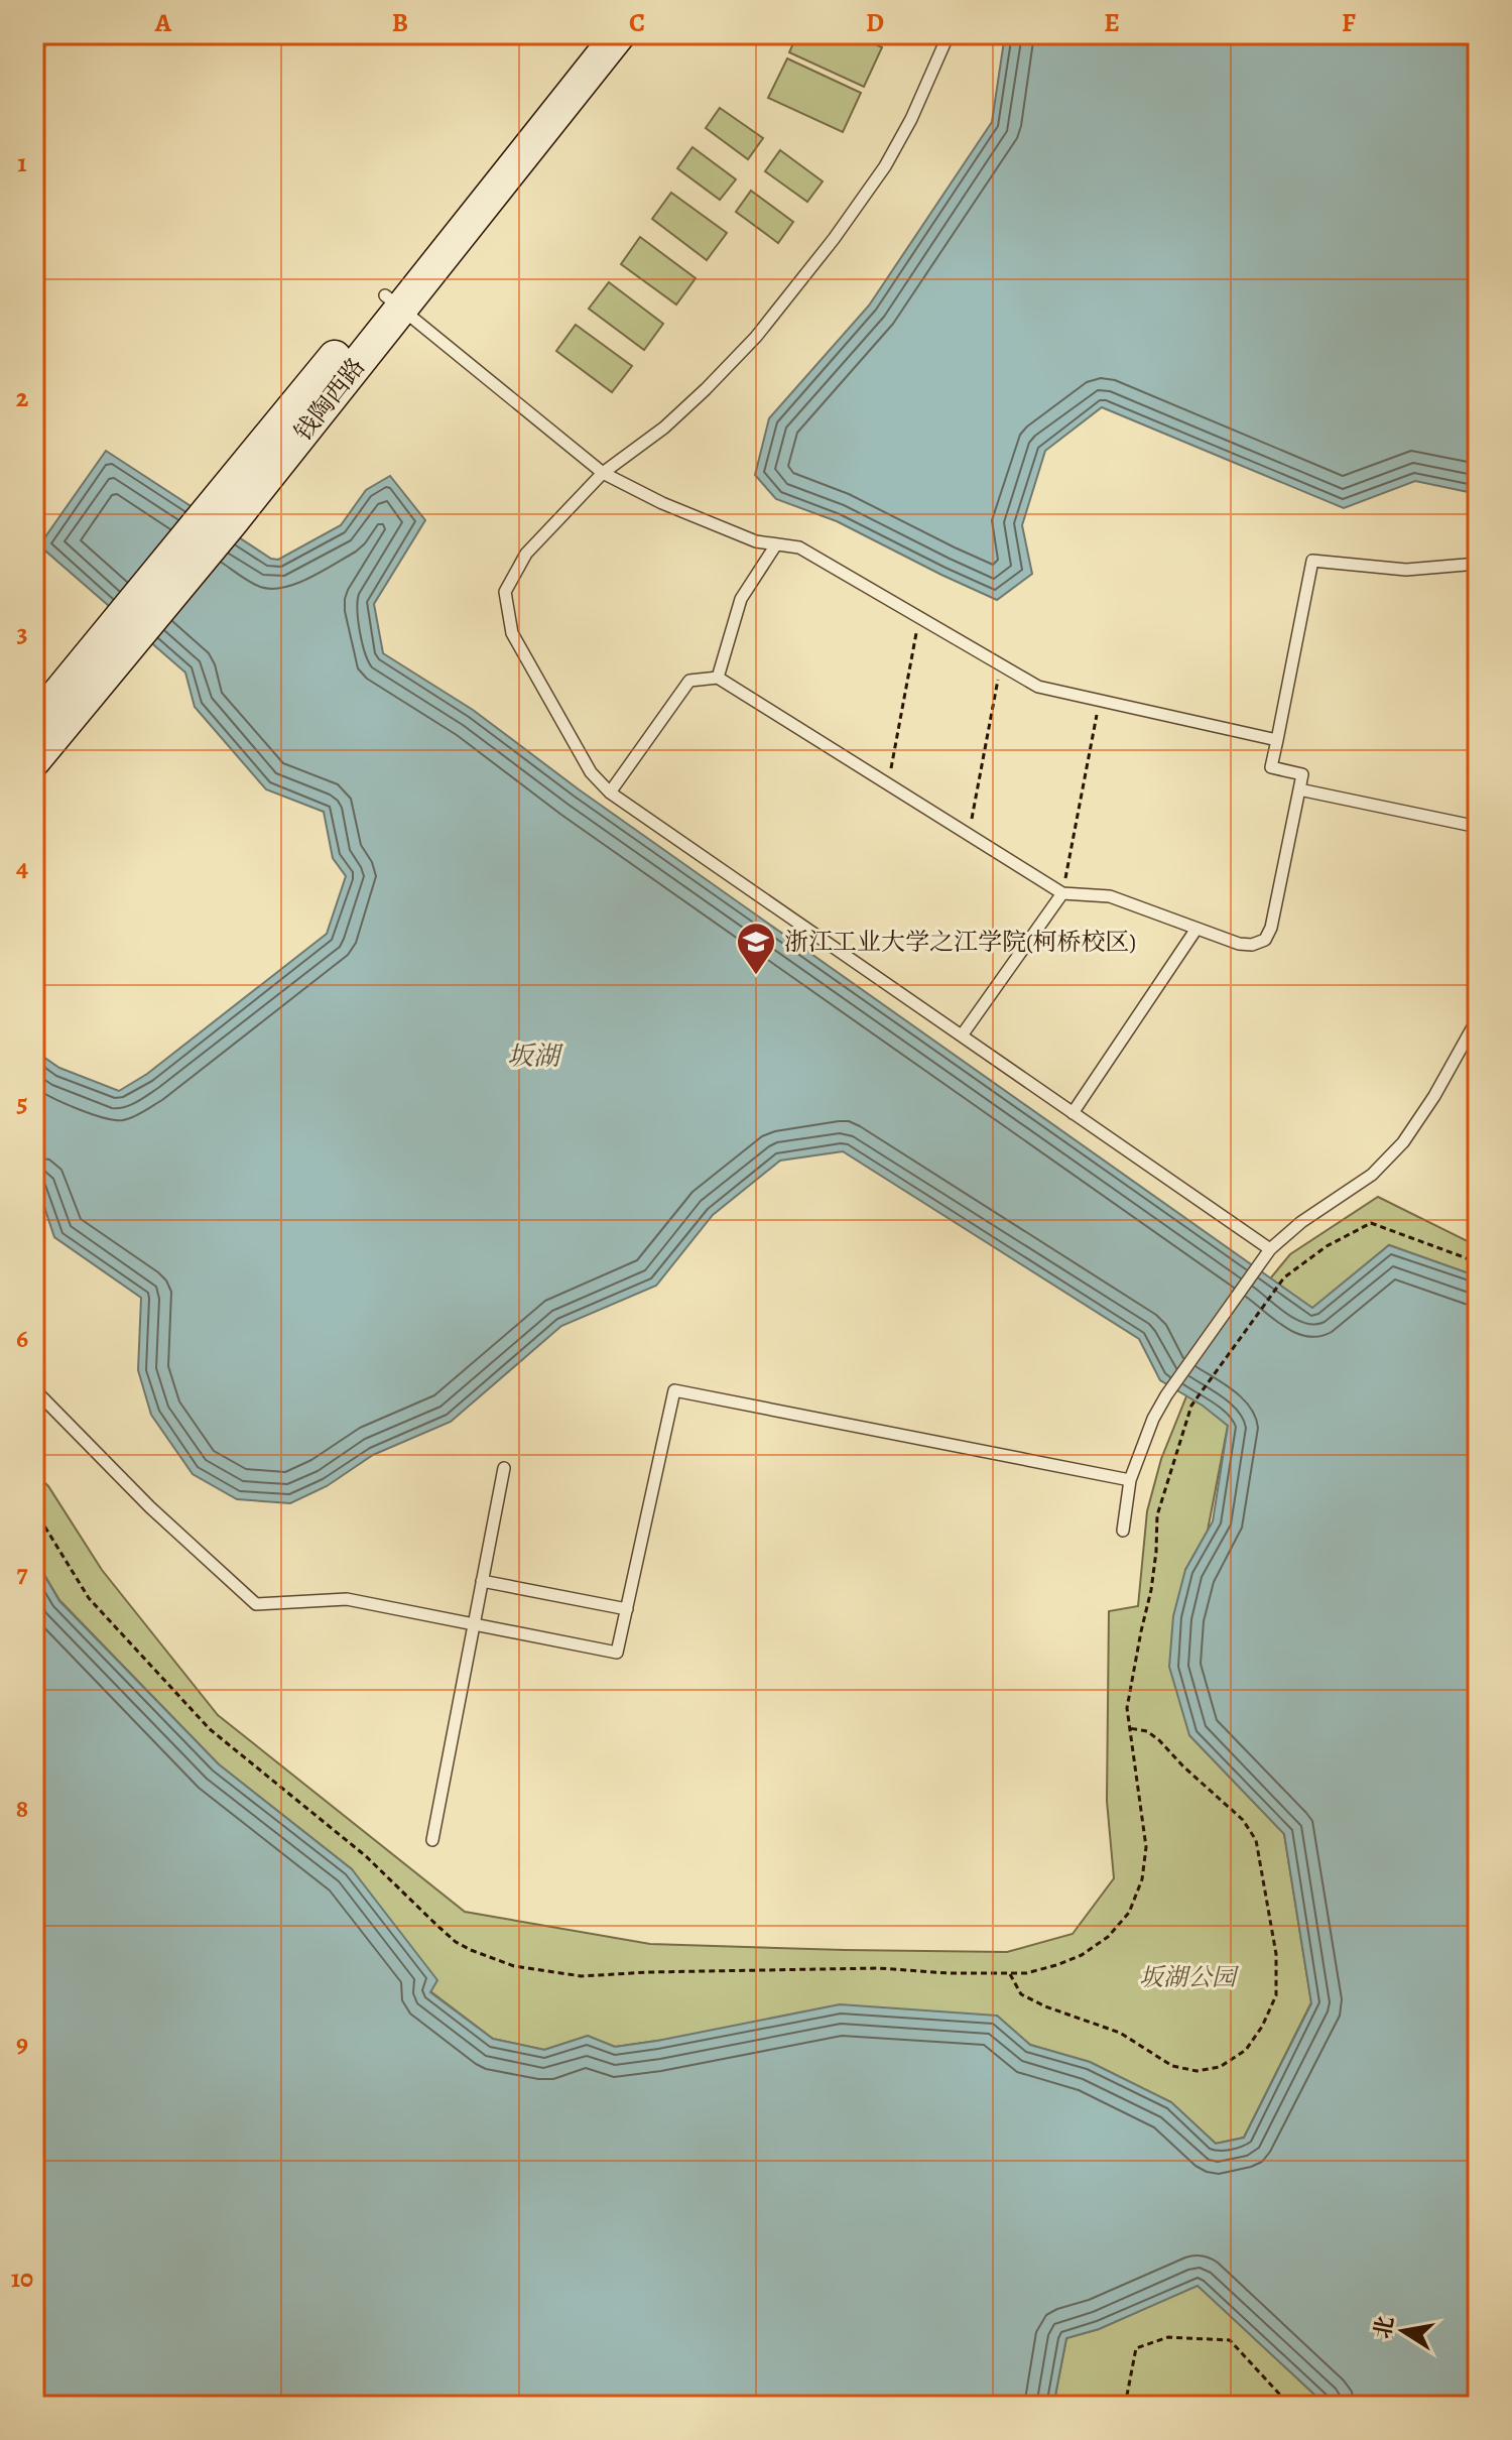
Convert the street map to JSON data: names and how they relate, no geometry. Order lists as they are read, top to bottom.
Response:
{
  "streets": {
    "street": ["钱陶西路"]
  },
  "water": ["坂湖"],
  "parks": ["坂湖公园"],
  "places": {
    "school or university": ["浙江工业大学之江学院(柯桥校区)"]
  },
  "north": "left",
  "grid": {
    "columns": [
      "A",
      "B",
      "C",
      "D",
      "E",
      "F"
    ],
    "rows": [
      "1",
      "2",
      "3",
      "4",
      "5",
      "6",
      "7",
      "8",
      "9",
      "10"
    ]
  }
}
